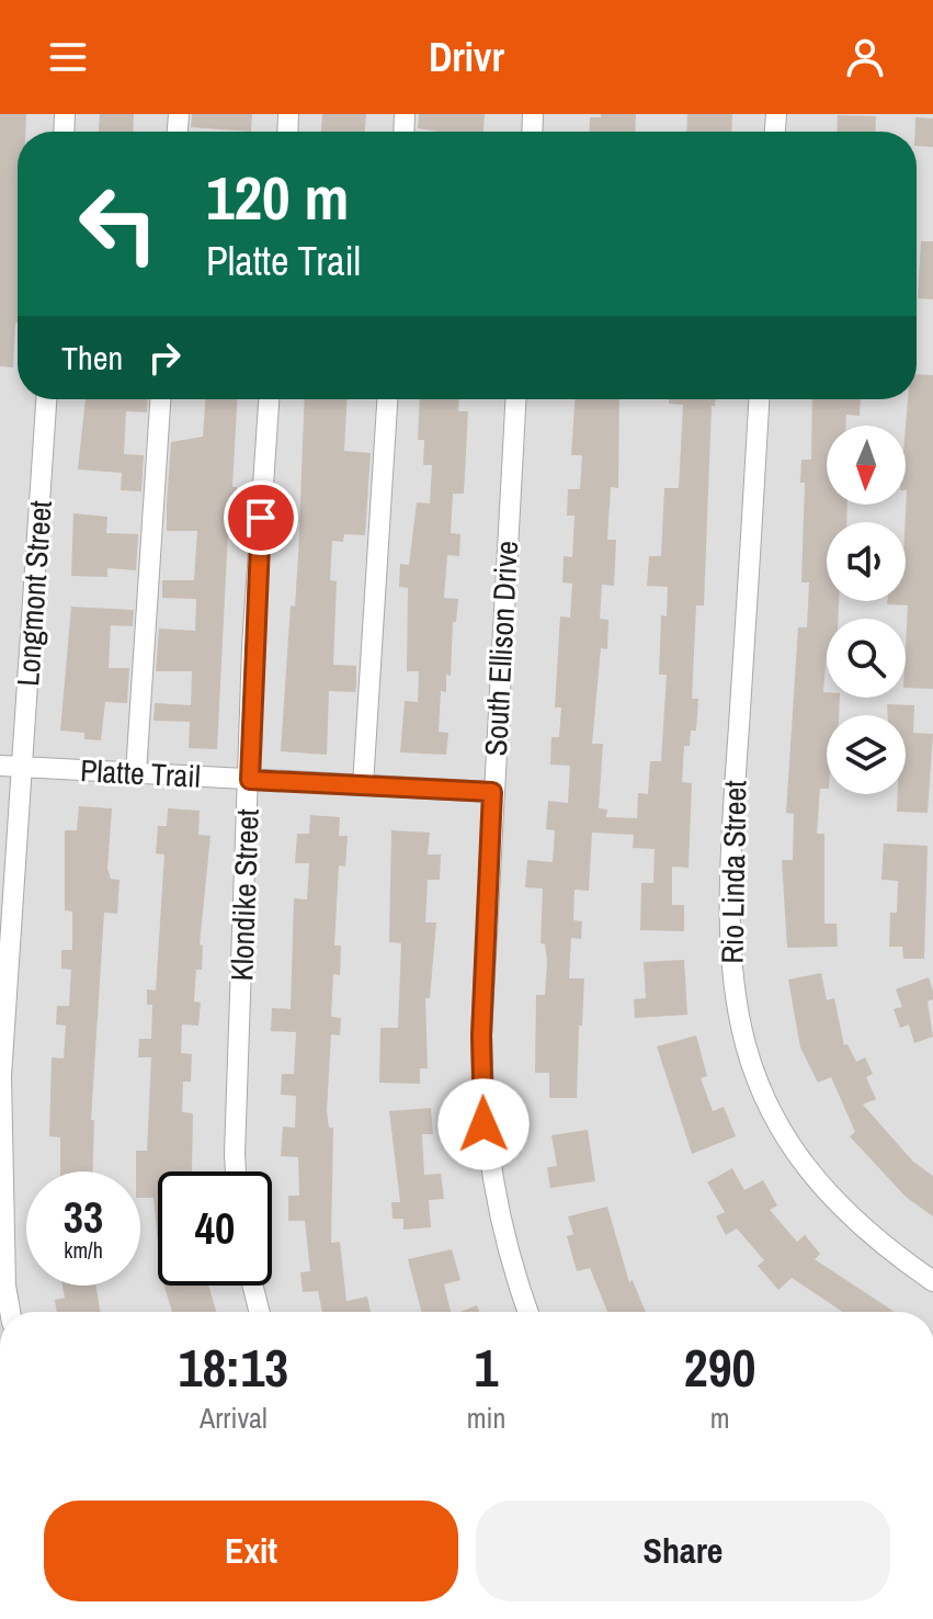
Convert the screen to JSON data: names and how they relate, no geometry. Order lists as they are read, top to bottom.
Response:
{
  "streets": {
    "street": [
      "Longmont Street",
      "South Ellison Drive",
      "Platte Trail",
      "Rio Linda Street",
      "Klondike Street"
    ]
  },
  "crossings": [
    ["Longmont Street", "Platte Trail"],
    ["South Ellison Drive", "Platte Trail"],
    ["Platte Trail", "Klondike Street"]
  ],
  "north": "bottom",
  "page": {
    "header": "Drivr",
    "turn": ["120 m", "Platte Trail"],
    "then": "Then",
    "speed": "33 km/h",
    "limit": "40",
    "eta": [
      "18:13",
      "Arrival",
      "1",
      "min",
      "290",
      "m"
    ],
    "buttons": ["Exit", "Share"]
  }
}
